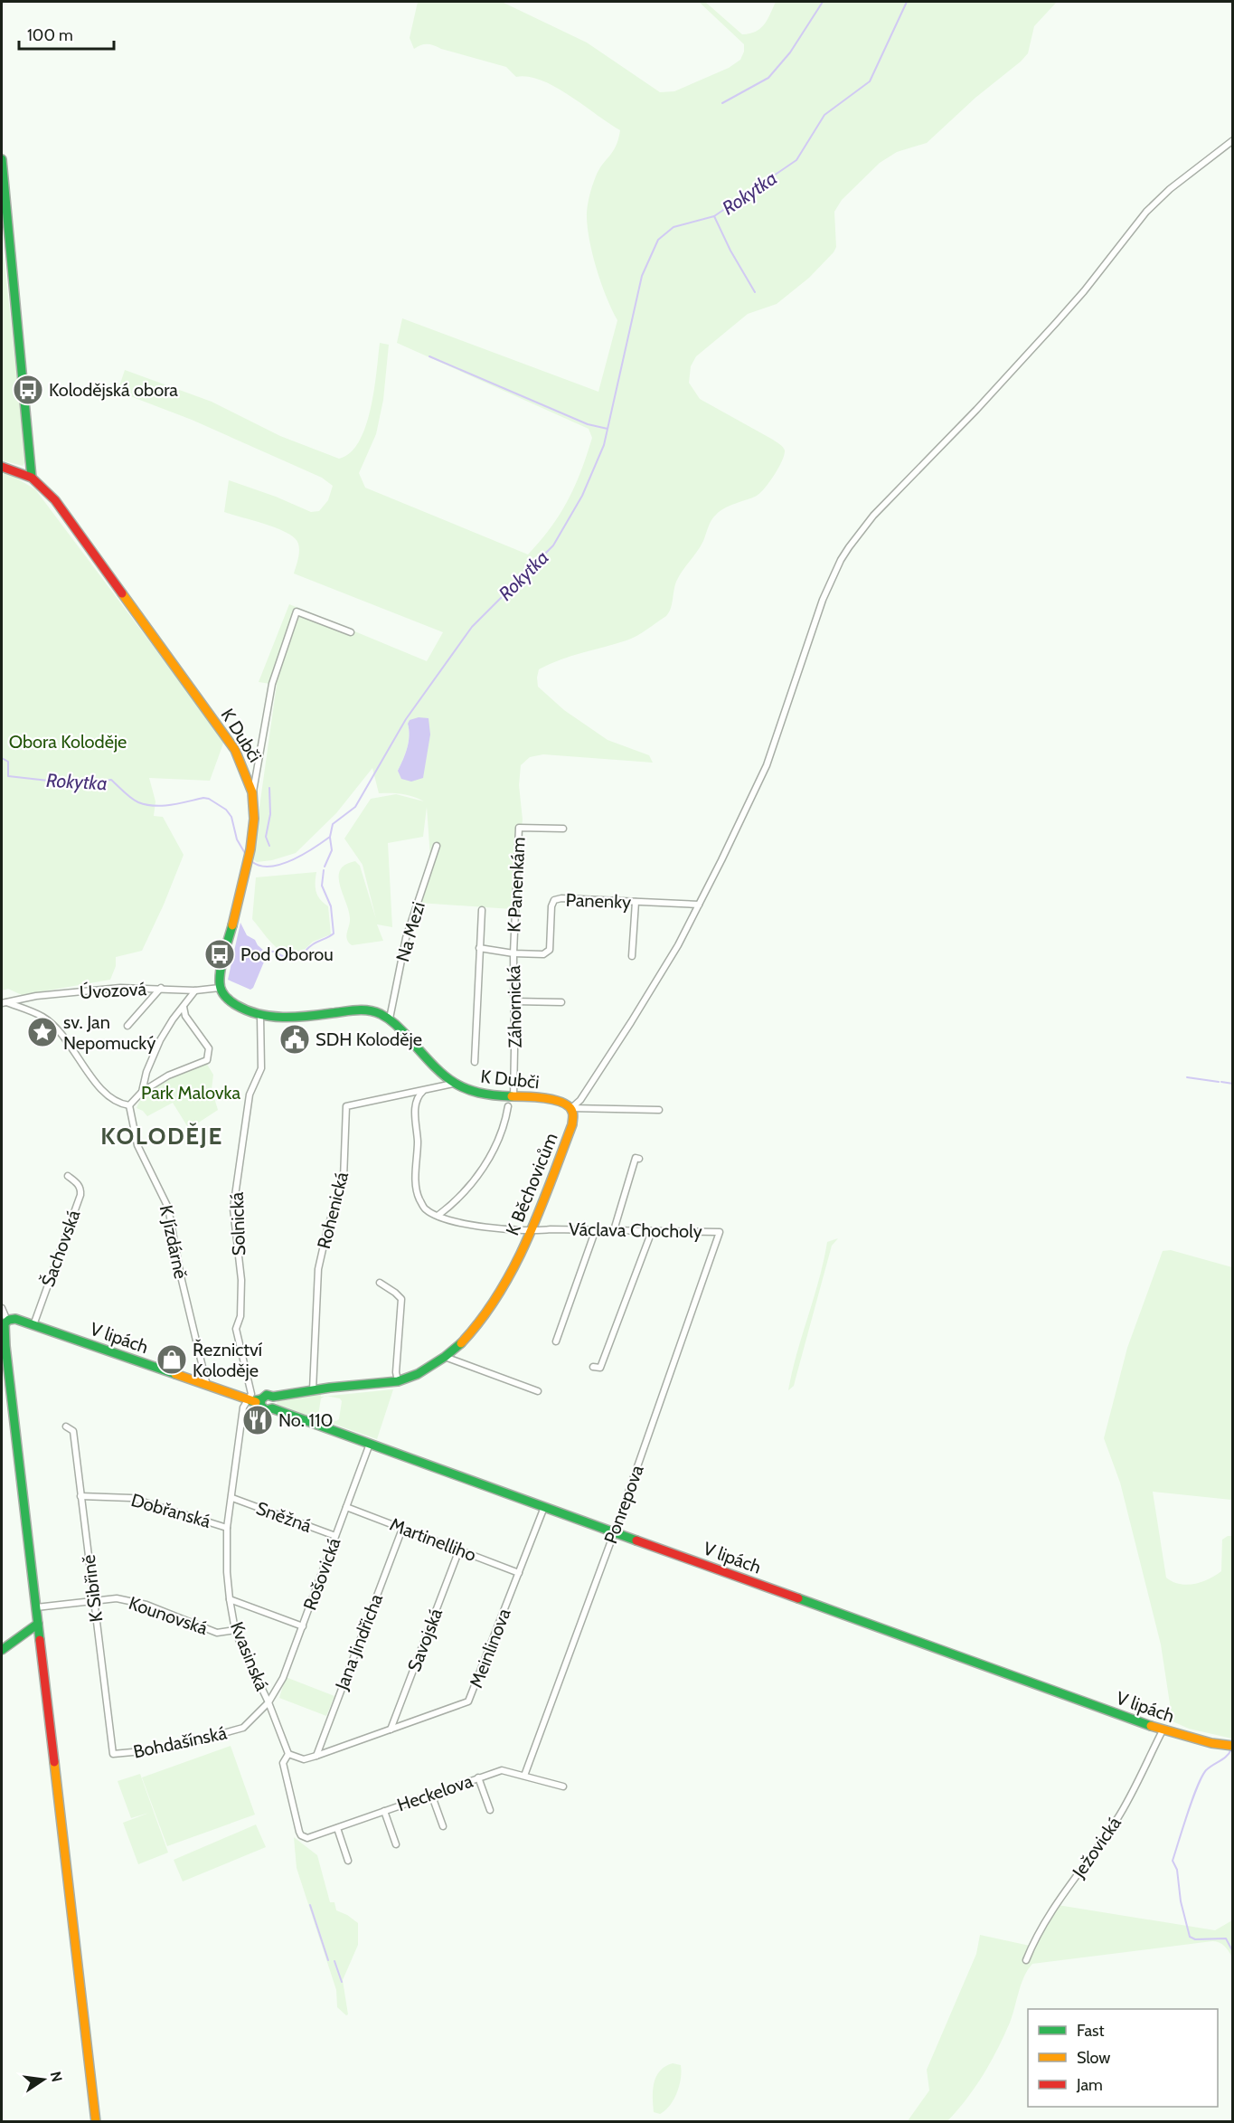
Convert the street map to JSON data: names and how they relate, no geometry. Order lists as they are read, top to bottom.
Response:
{
  "streets": {
    "street": [
      "K Dubči",
      "K Panenkám",
      "Panenky",
      "Na Mezi",
      "Úvozová",
      "Záhornická",
      "K Běchovicům",
      "Rohenická",
      "Solnická",
      "Václava Chocholy",
      "K Jízdárně",
      "Šachovská",
      "V lipách",
      "Ponrepova",
      "Dobřanská",
      "Sněžná",
      "Martinelliho",
      "Rošovická",
      "K Sibřině",
      "Kounovská",
      "Savojská",
      "Jana Jindřicha",
      "Meinlinova",
      "Kvasinská",
      "Bohdašínská",
      "Heckelova",
      "Ježovická"
    ]
  },
  "crossings": [
    ["K Dubči", "Na Mezi"],
    ["K Dubči", "Úvozová"],
    ["K Dubči", "Záhornická"],
    ["K Dubči", "K Běchovicům"],
    ["K Dubči", "Rohenická"],
    ["K Panenkám", "Panenky"],
    ["K Panenkám", "Záhornická"],
    ["Panenky", "Záhornická"],
    ["K Běchovicům", "Rohenická"],
    ["K Běchovicům", "Václava Chocholy"],
    ["K Běchovicům", "V lipách"],
    ["Solnická", "V lipách"],
    ["Solnická", "Kvasinská"],
    ["Václava Chocholy", "Ponrepova"],
    ["K Jízdárně", "V lipách"],
    ["Šachovská", "V lipách"],
    ["V lipách", "Ponrepova"],
    ["V lipách", "Rošovická"],
    ["V lipách", "Meinlinova"],
    ["V lipách", "Kvasinská"],
    ["V lipách", "Ježovická"],
    ["Ponrepova", "Heckelova"],
    ["Dobřanská", "K Sibřině"],
    ["Dobřanská", "Kvasinská"],
    ["Sněžná", "Rošovická"],
    ["Sněžná", "Kvasinská"],
    ["Martinelliho", "Rošovická"],
    ["Martinelliho", "Savojská"],
    ["Martinelliho", "Jana Jindřicha"],
    ["Martinelliho", "Meinlinova"],
    ["Rošovická", "Kvasinská"],
    ["Rošovická", "Bohdašínská"],
    ["K Sibřině", "Kounovská"],
    ["K Sibřině", "Bohdašínská"],
    ["Kounovská", "Kvasinská"],
    ["Savojská", "Meinlinova"],
    ["Jana Jindřicha", "Meinlinova"],
    ["Meinlinova", "Kvasinská"],
    ["Kvasinská", "Bohdašínská"],
    ["Kvasinská", "Heckelova"]
  ],
  "districts": ["KOLODĚJE"],
  "water": ["Rokytka"],
  "parks": ["Obora Koloděje", "Park Malovka"],
  "places": {
    "bus stop": ["Kolodějská obora", "Pod Oborou"],
    "place": ["sv. Jan Nepomucký"],
    "public building": ["SDH Koloděje"],
    "shop": ["Řeznictví Koloděje"],
    "restaurant": ["No. 110"]
  },
  "legend": ["Fast", "Slow", "Jam"],
  "scale_bar": "100 m",
  "north": "right"
}
